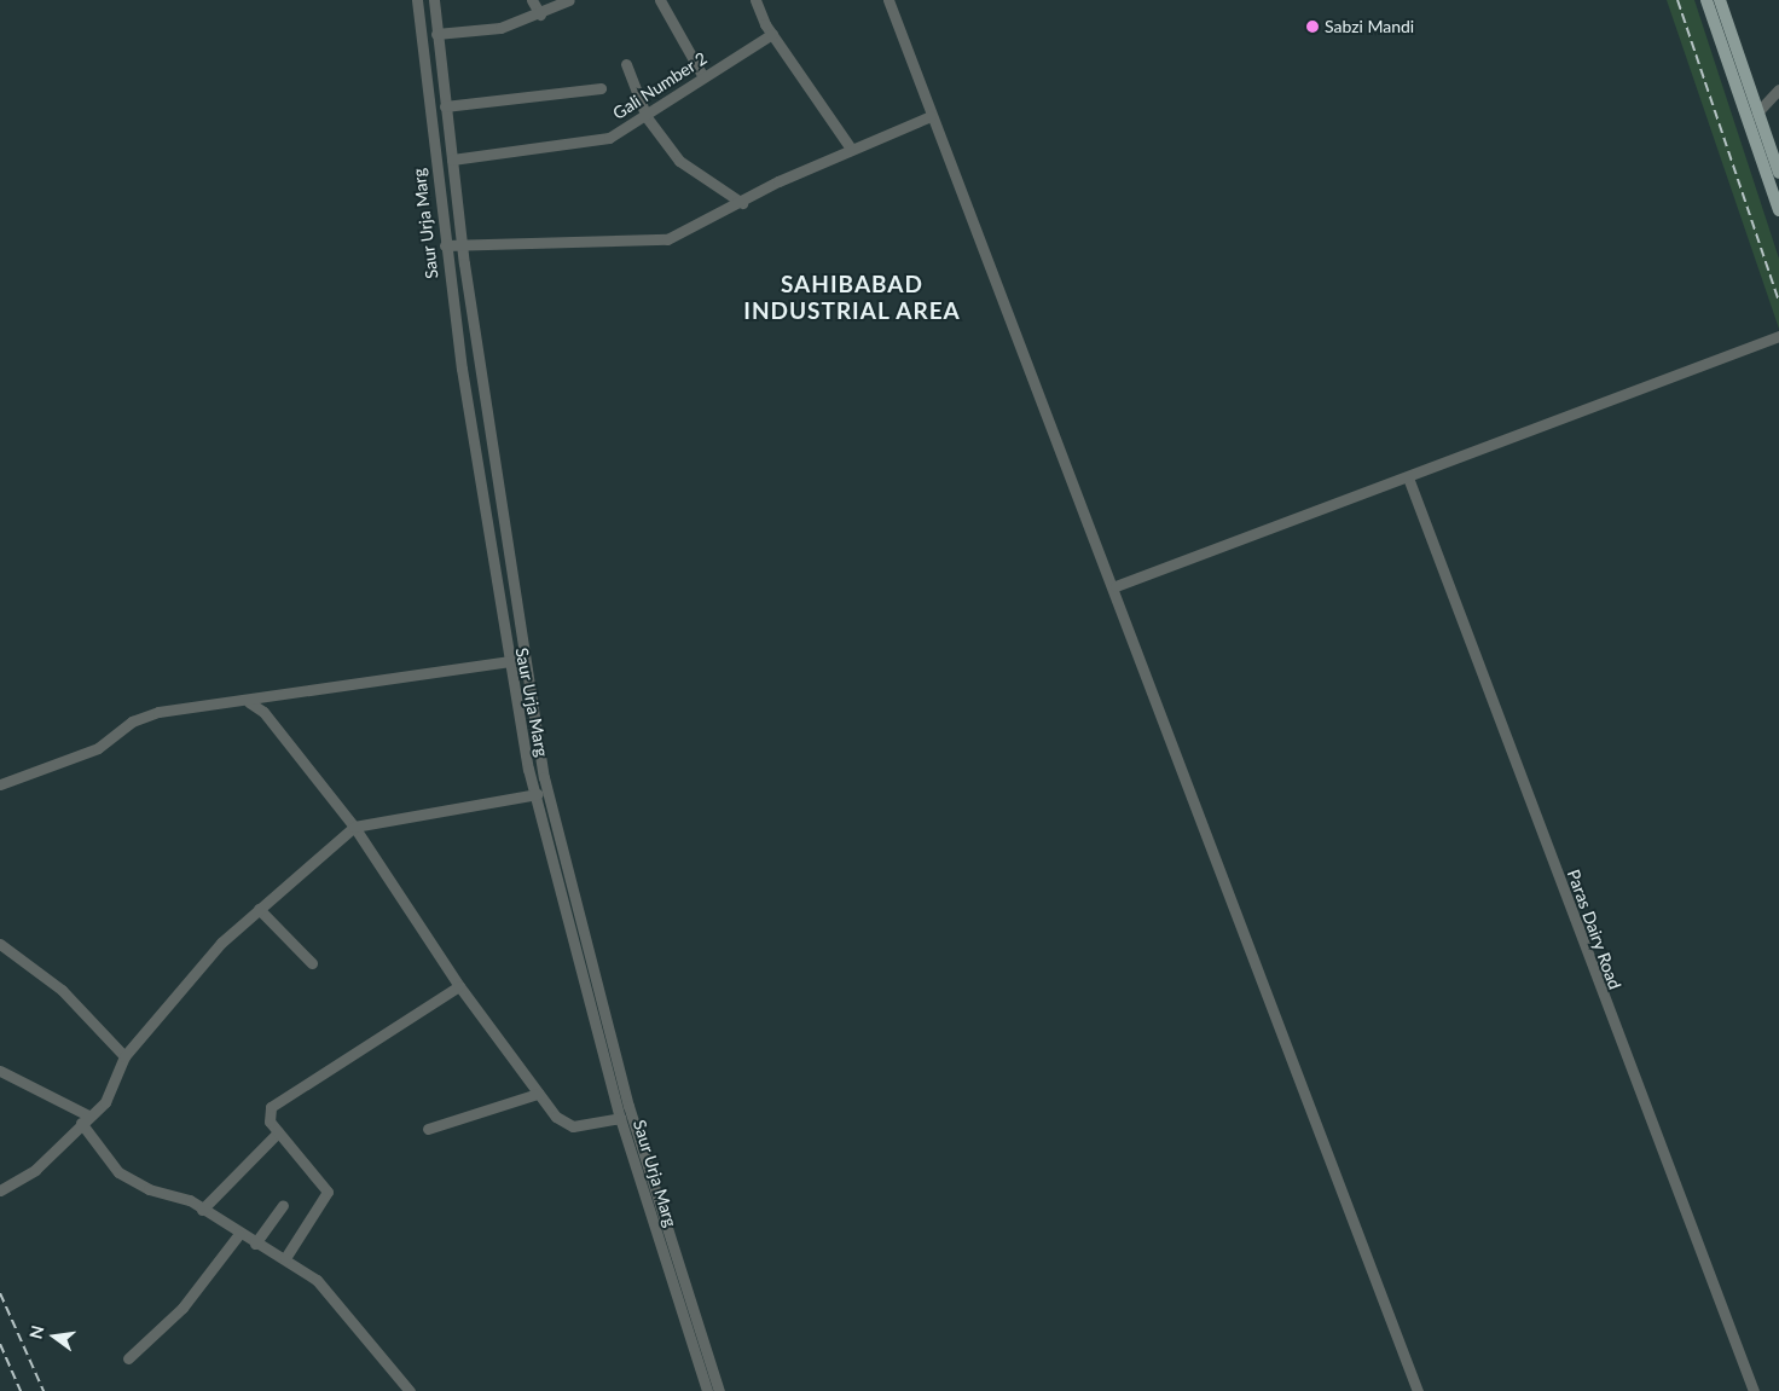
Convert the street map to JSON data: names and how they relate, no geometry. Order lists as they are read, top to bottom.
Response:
{
  "streets": {
    "street": ["Gali Number 2", "Saur Urja Marg", "Paras Dairy Road"]
  },
  "crossings": [
    ["Gali Number 2", "Saur Urja Marg"]
  ],
  "districts": ["SAHIBABAD INDUSTRIAL AREA"],
  "places": ["Sabzi Mandi"],
  "north": "left"
}
